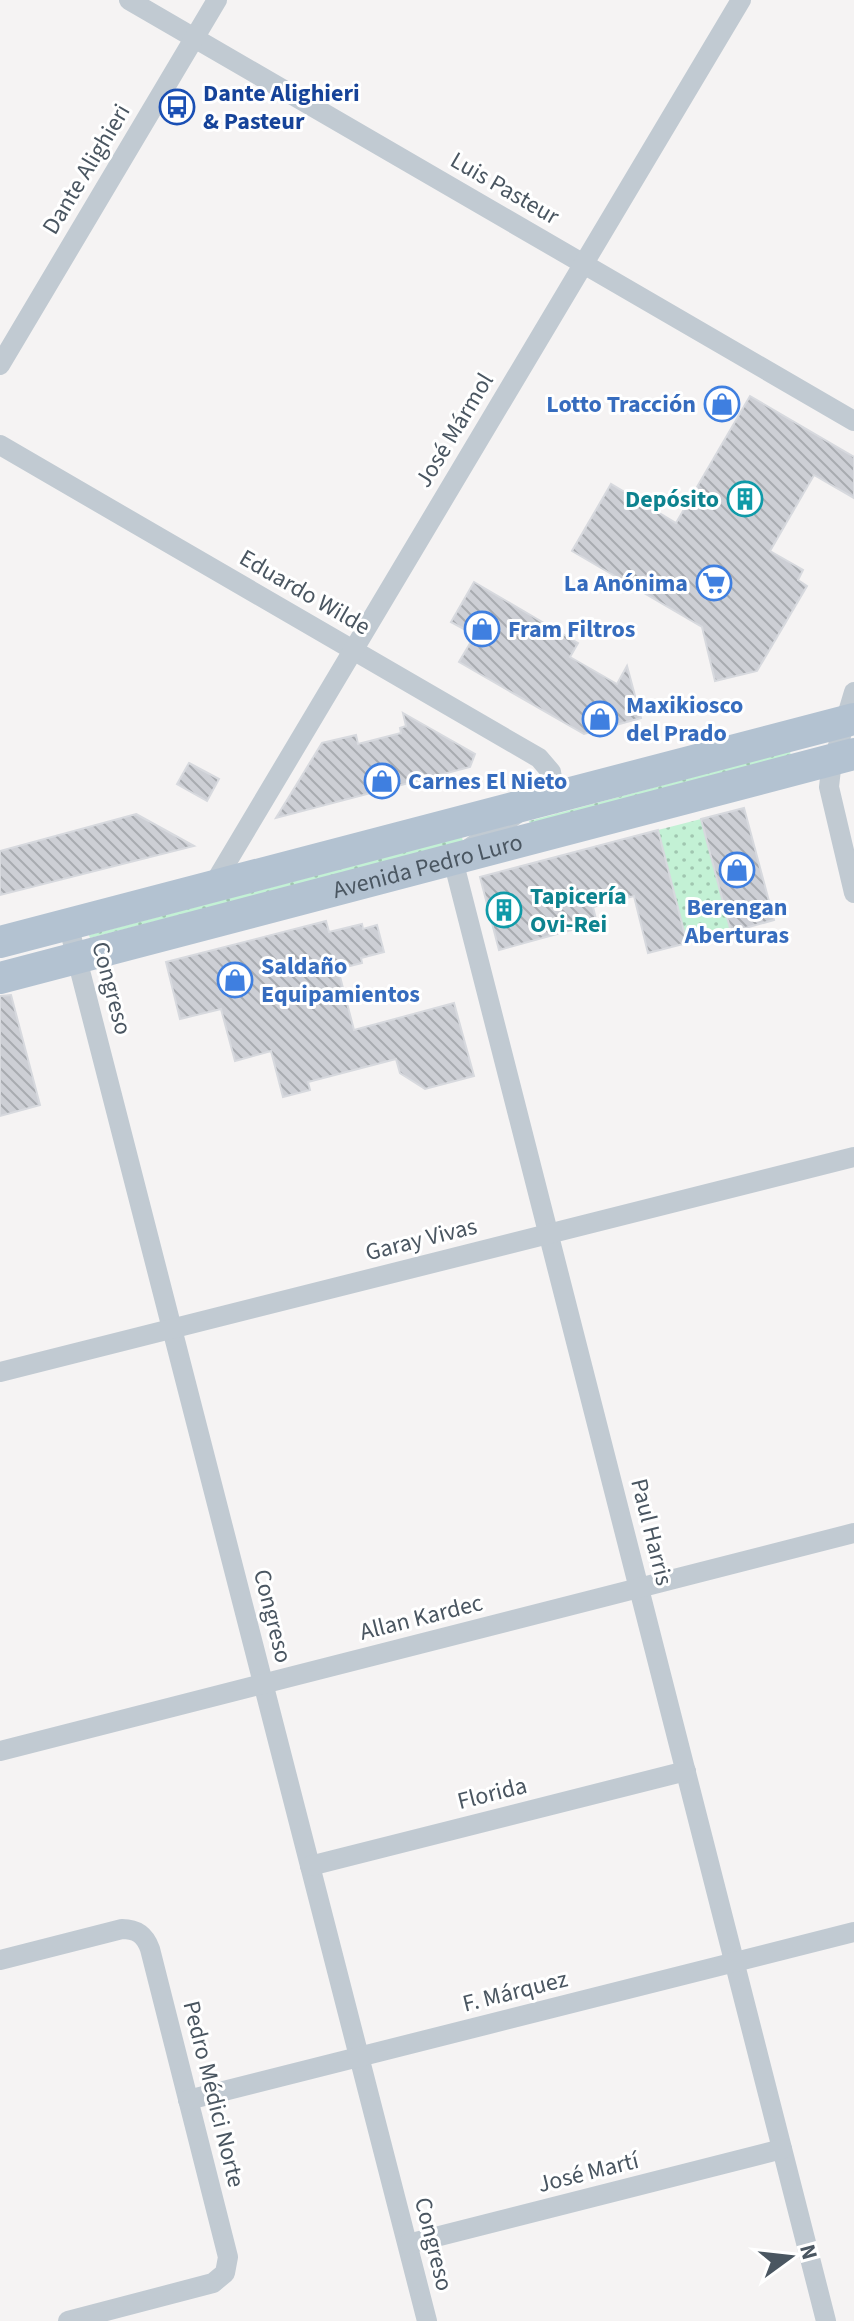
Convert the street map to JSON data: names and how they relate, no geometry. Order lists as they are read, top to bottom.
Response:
{
  "streets": {
    "main road": ["Avenida Pedro Luro"],
    "street": [
      "Dante Alighieri",
      "Luis Pasteur",
      "José Mármol",
      "Eduardo Wilde",
      "Congreso",
      "Garay Vivas",
      "Paul Harris",
      "Allan Kardec",
      "Florida",
      "F. Márquez",
      "Pedro Médici Norte",
      "José Martí"
    ]
  },
  "crossings": [
    ["Dante Alighieri", "Luis Pasteur"],
    ["Luis Pasteur", "José Mármol"],
    ["José Mármol", "Eduardo Wilde"],
    ["José Mármol", "Avenida Pedro Luro"],
    ["Eduardo Wilde", "Avenida Pedro Luro"],
    ["Avenida Pedro Luro", "Congreso"],
    ["Avenida Pedro Luro", "Paul Harris"],
    ["Congreso", "Garay Vivas"],
    ["Congreso", "Allan Kardec"],
    ["Congreso", "Florida"],
    ["Congreso", "F. Márquez"],
    ["Congreso", "José Martí"],
    ["Garay Vivas", "Paul Harris"],
    ["Paul Harris", "Allan Kardec"],
    ["Paul Harris", "Florida"],
    ["Paul Harris", "F. Márquez"],
    ["Paul Harris", "José Martí"],
    ["F. Márquez", "Pedro Médici Norte"]
  ],
  "places": {
    "bus stop": ["Dante Alighieri & Pasteur"],
    "shop": [
      "Lotto Tracción",
      "Fram Filtros",
      "Maxikiosco del Prado",
      "Carnes El Nieto",
      "Berengan Aberturas",
      "Saldaño Equipamientos"
    ],
    "building": ["Depósito", "Tapicería Ovi-Rei"],
    "supermarket": ["La Anónima"]
  },
  "north": "right"
}
